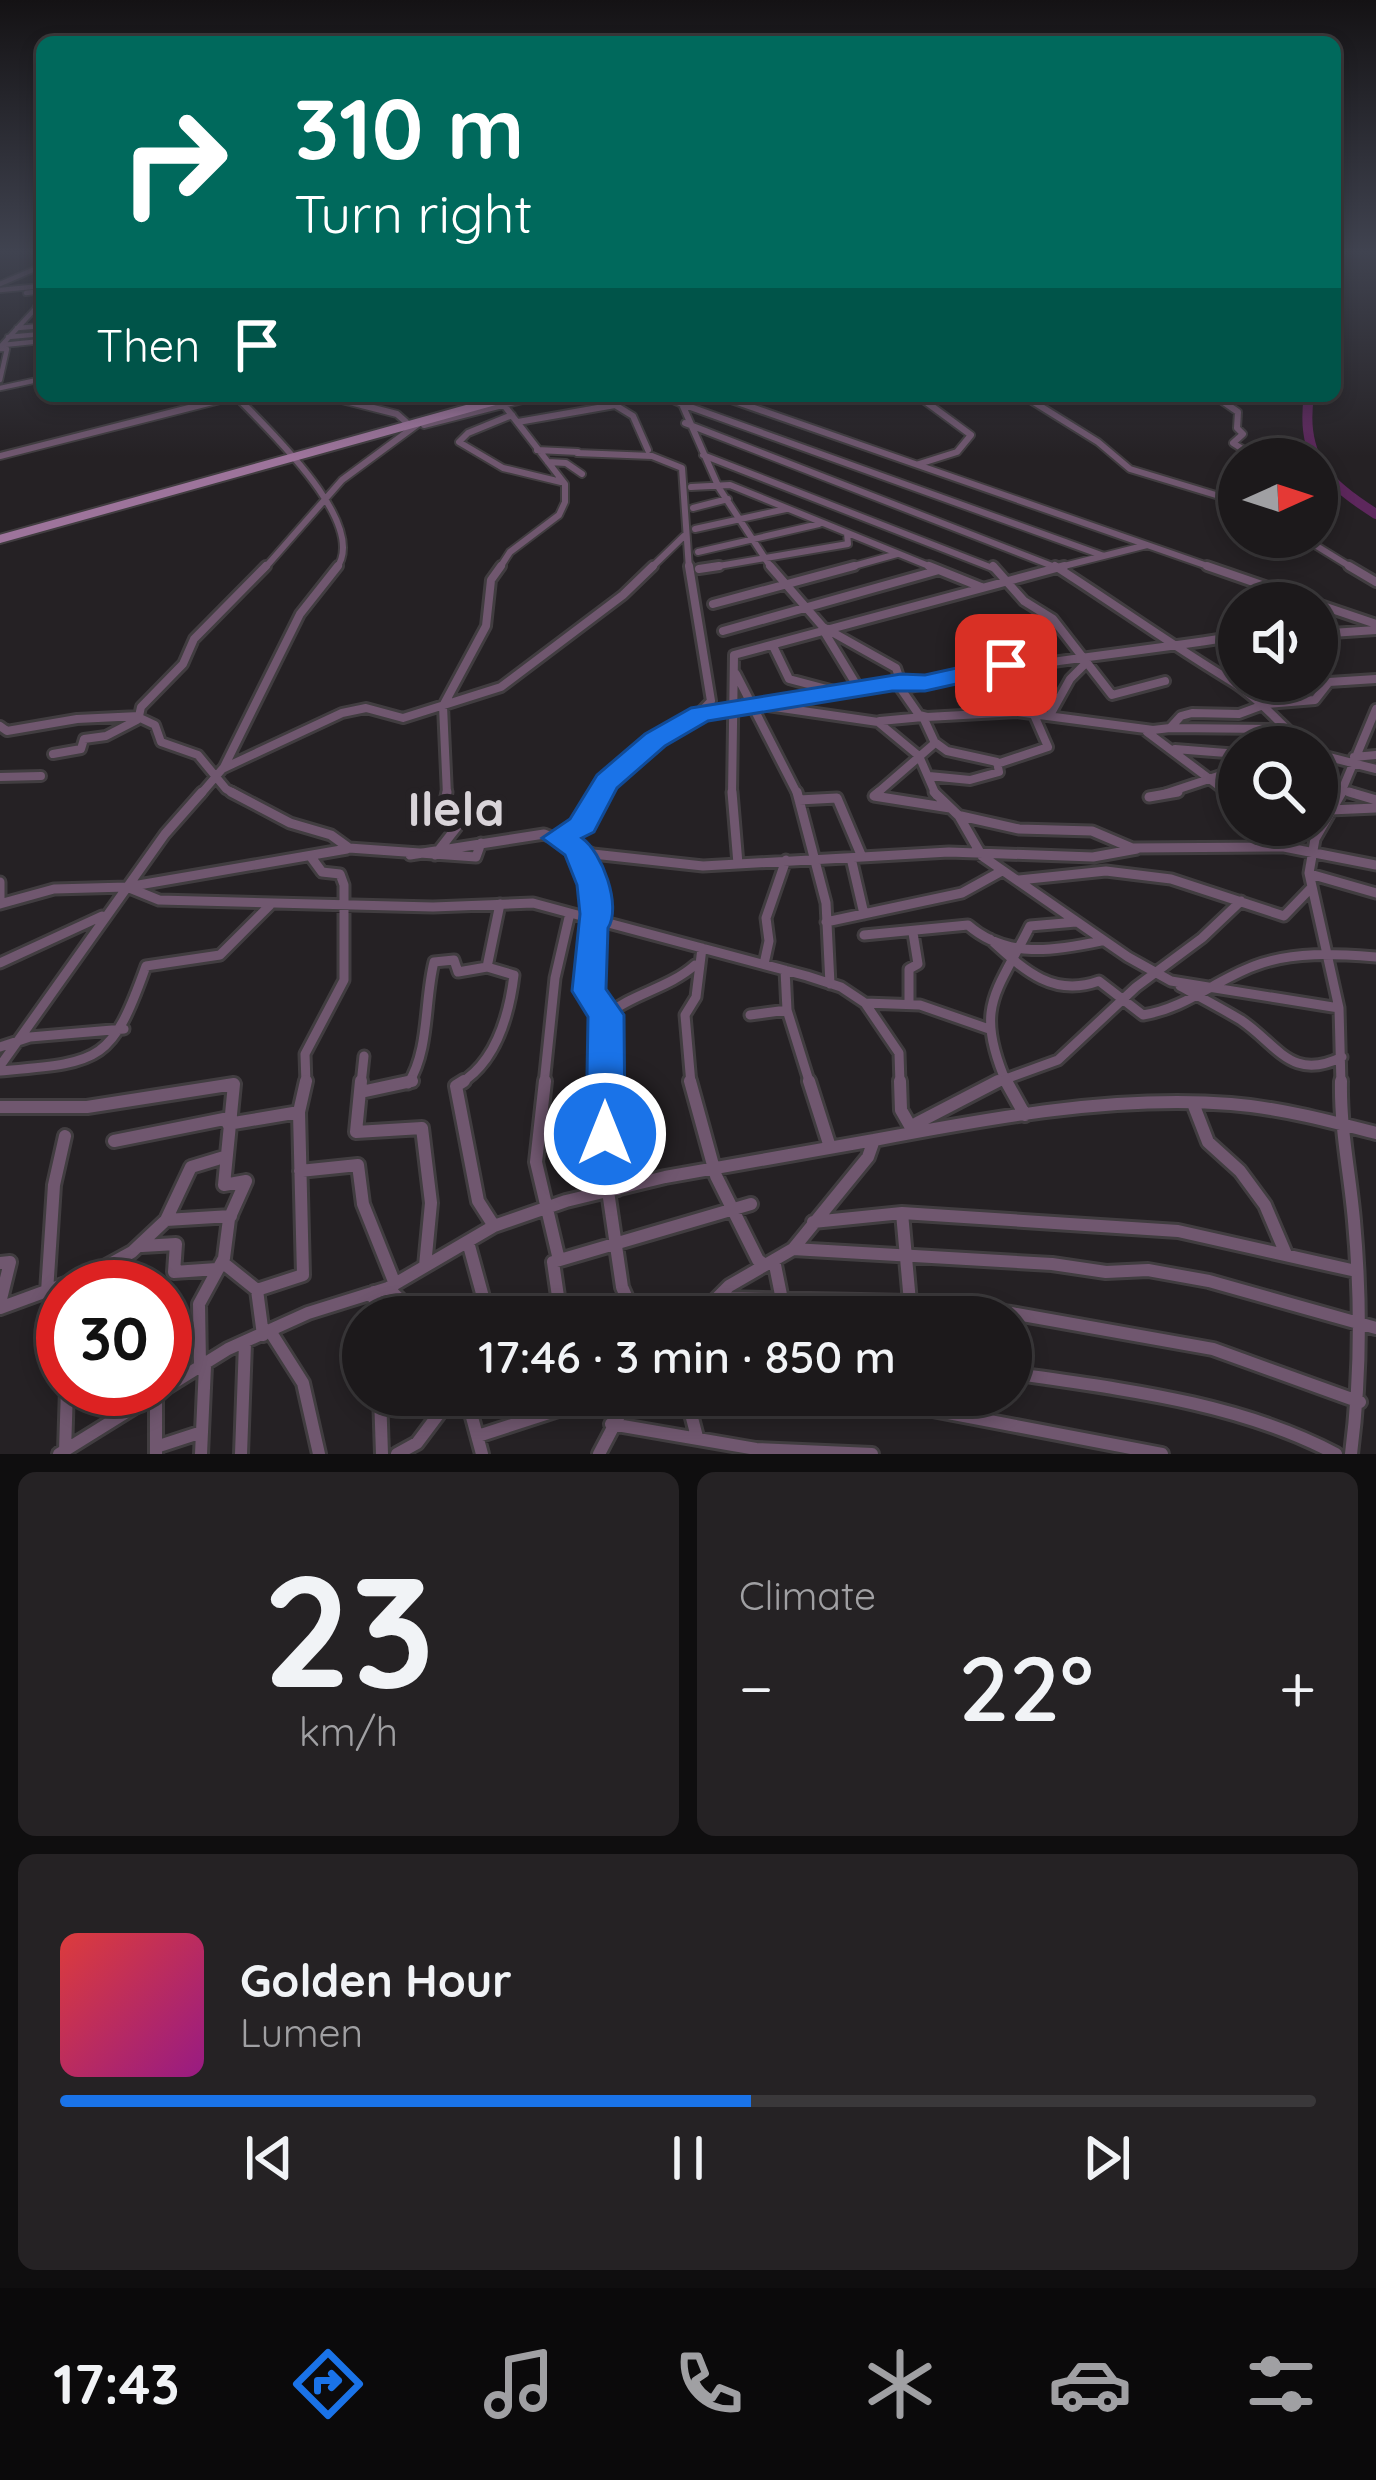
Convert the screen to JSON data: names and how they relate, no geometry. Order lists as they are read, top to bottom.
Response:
{
  "districts": ["Ilela"],
  "north": "right",
  "page": {
    "turn": ["310 m", "Turn right"],
    "then": "Then",
    "limit": "30",
    "trip": "17:46 · 3 min · 850 m",
    "tile": [
      ["23", "km/h"],
      "Climate"
    ],
    "heat": ["−", "22°", "+"],
    "song": ["Golden Hour", "Lumen"],
    "tabs": "17:43"
  }
}
